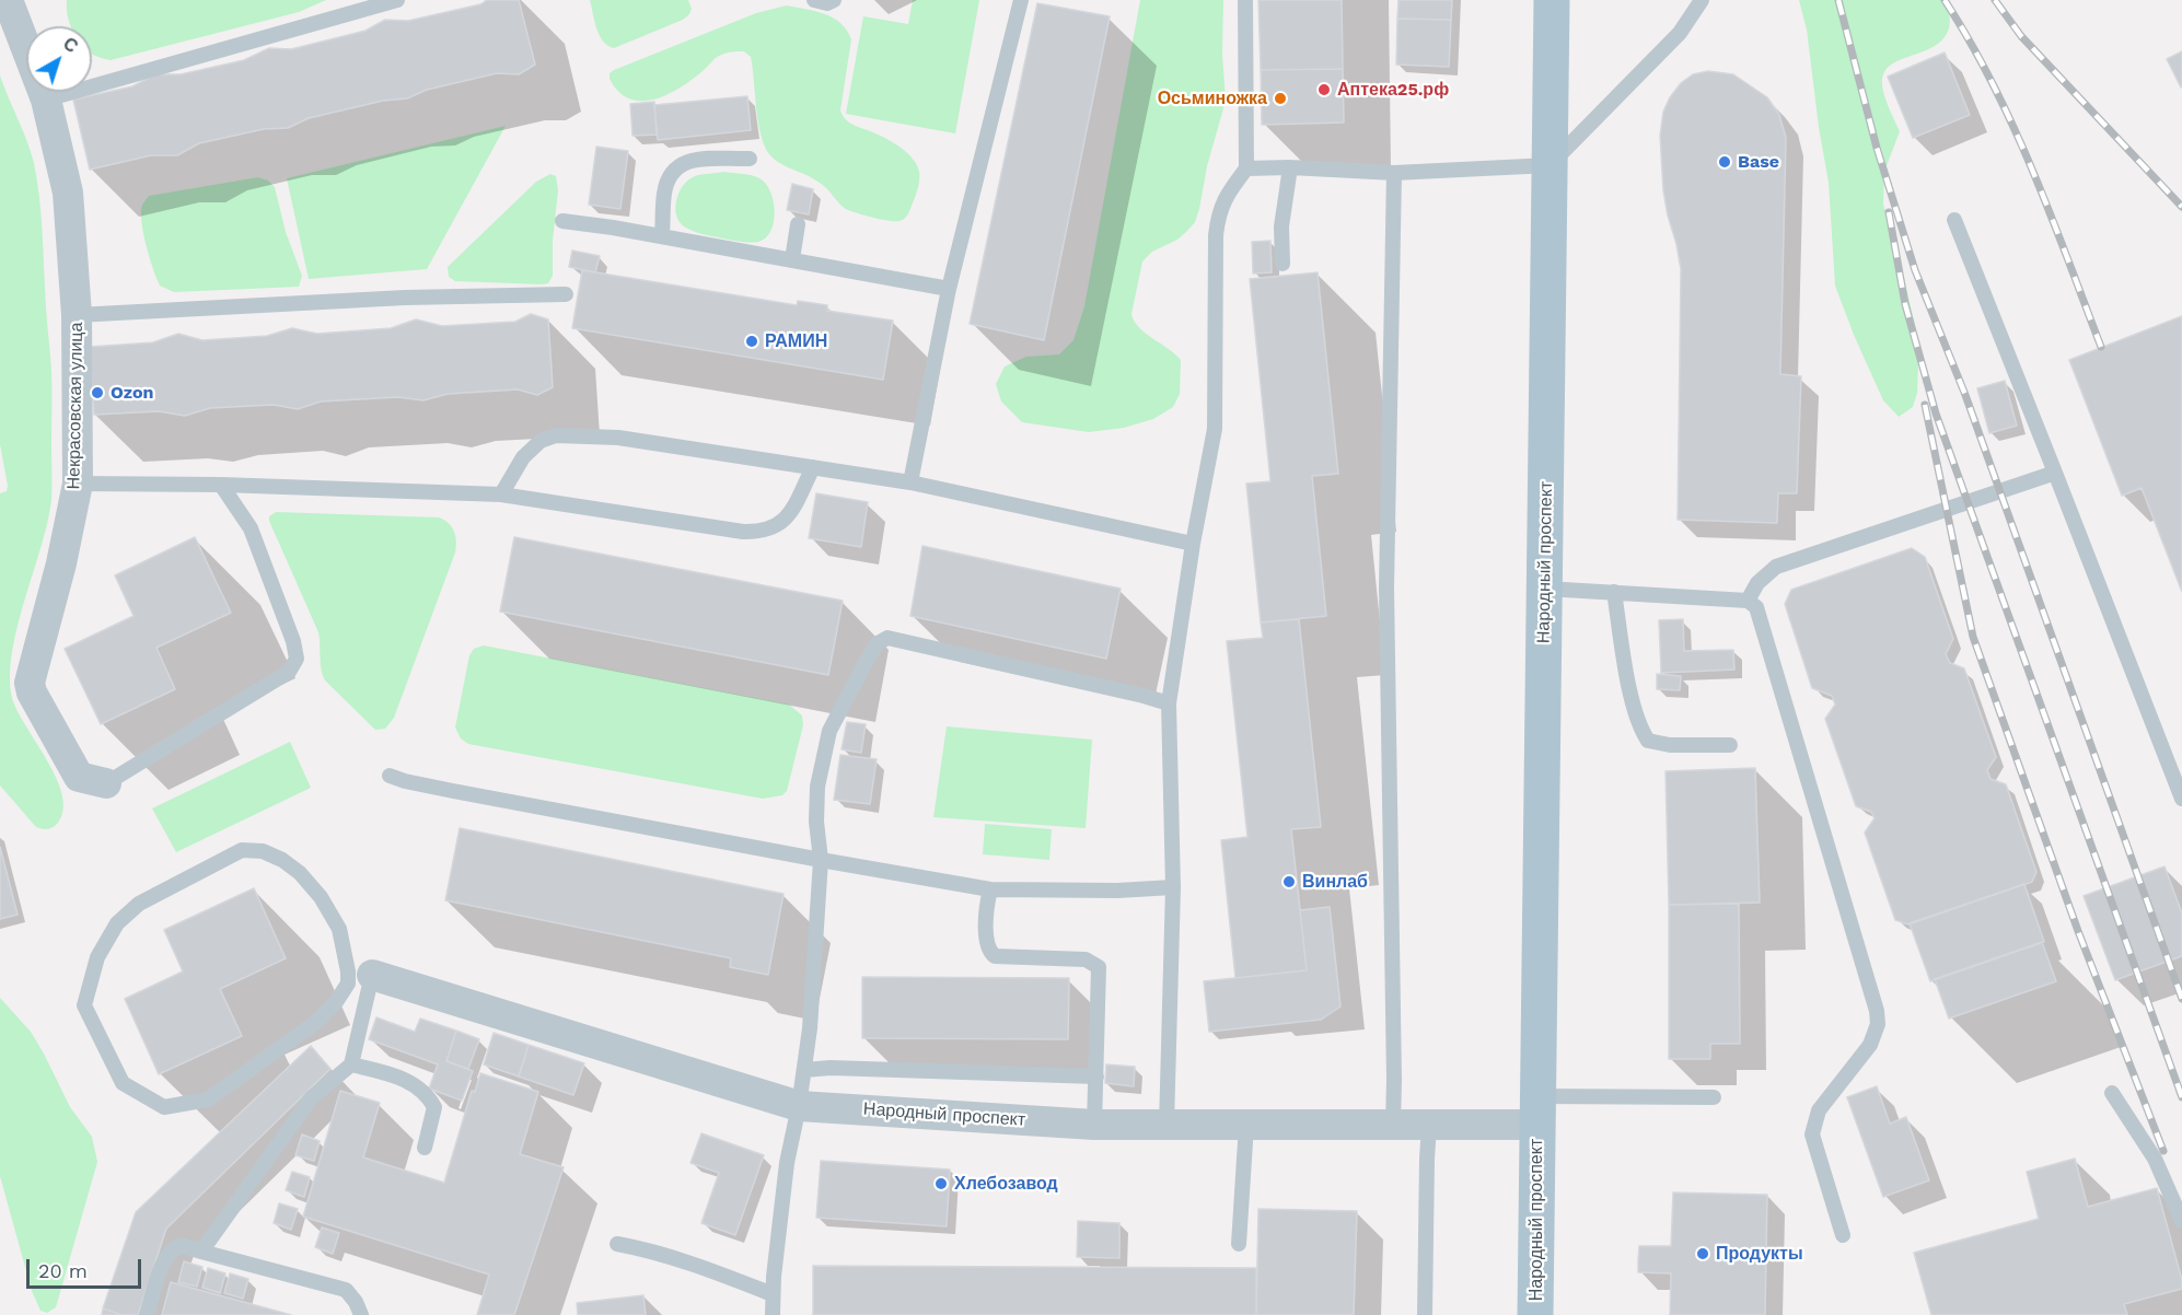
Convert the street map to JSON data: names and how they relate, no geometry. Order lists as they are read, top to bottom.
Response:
{
  "streets": {
    "main road": ["Народный проспект"],
    "street": ["Некрасовская улица"]
  },
  "places": [
    "Аптека25.рф",
    "Осьминожка",
    "Base",
    "РАМИН",
    "Ozon",
    "Винлаб",
    "Хлебозавод",
    "Продукты"
  ],
  "scale_bar": "20 m",
  "north": "top right"
}
